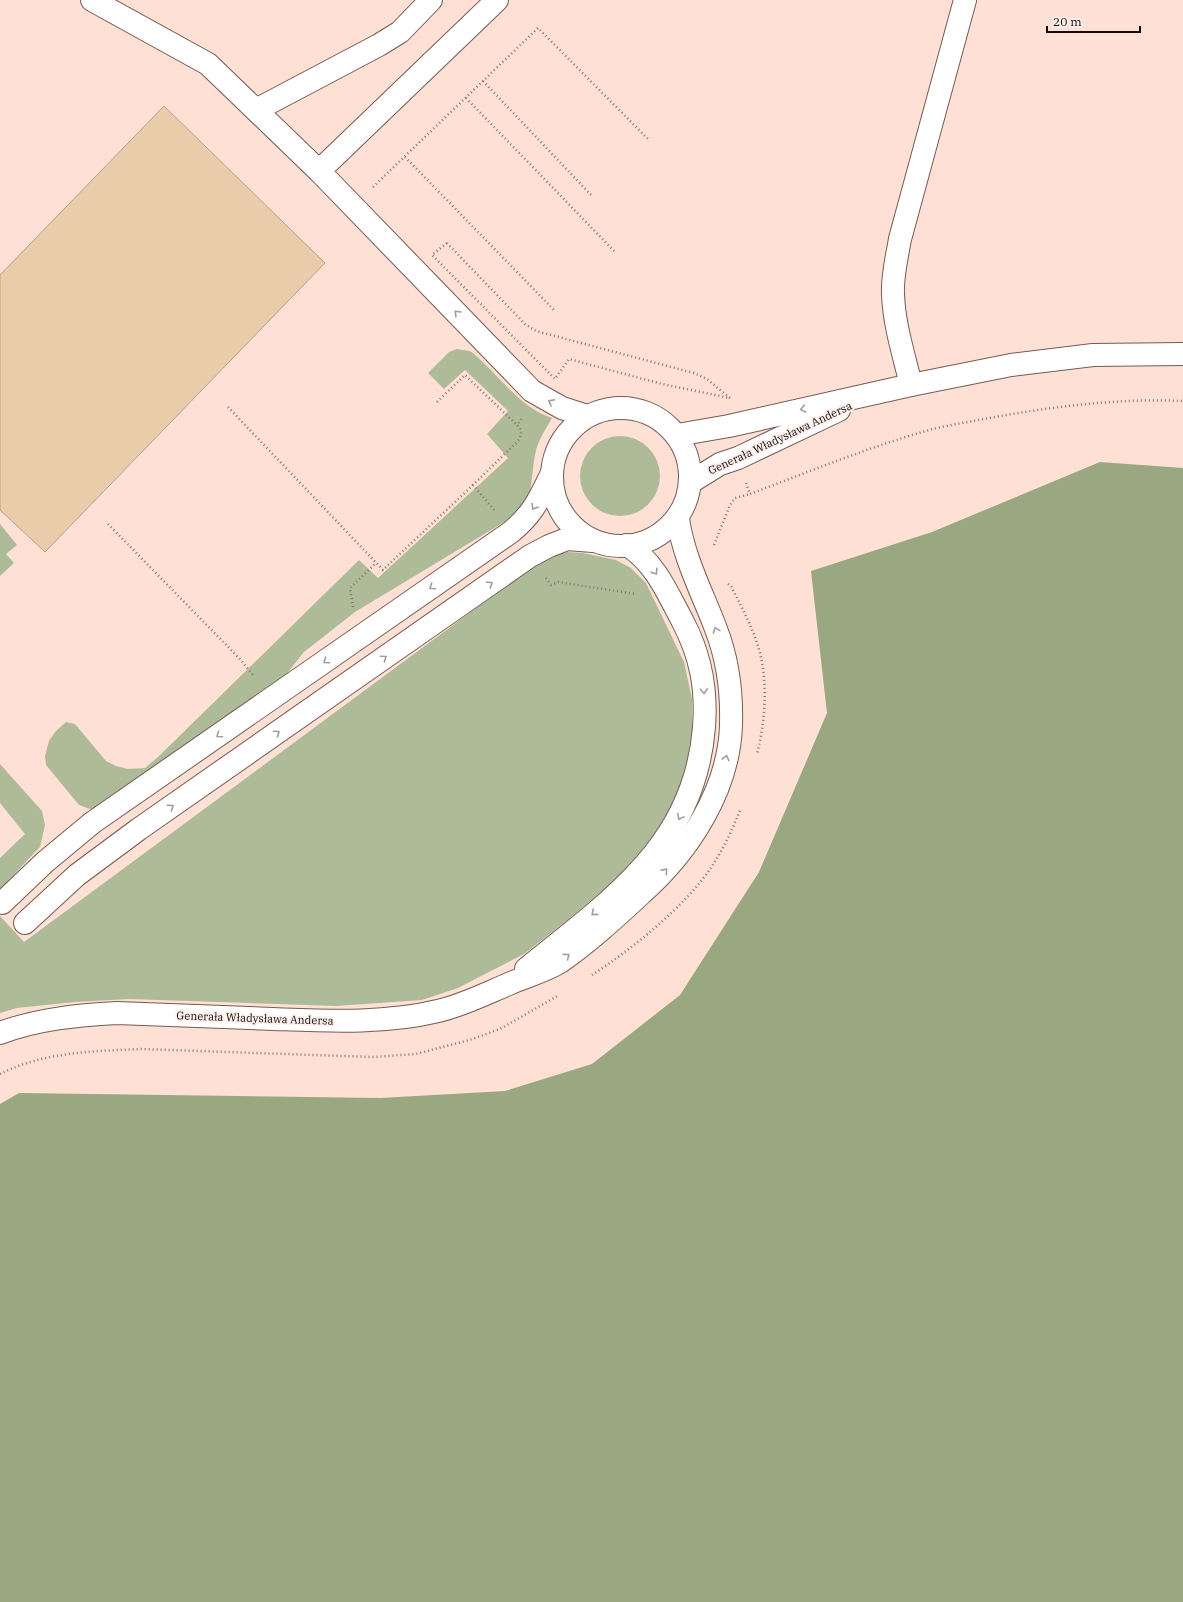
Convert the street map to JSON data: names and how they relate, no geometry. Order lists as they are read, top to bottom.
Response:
{
  "streets": {
    "street": ["Generała Władysława Andersa"]
  },
  "scale_bar": "20 m"
}
